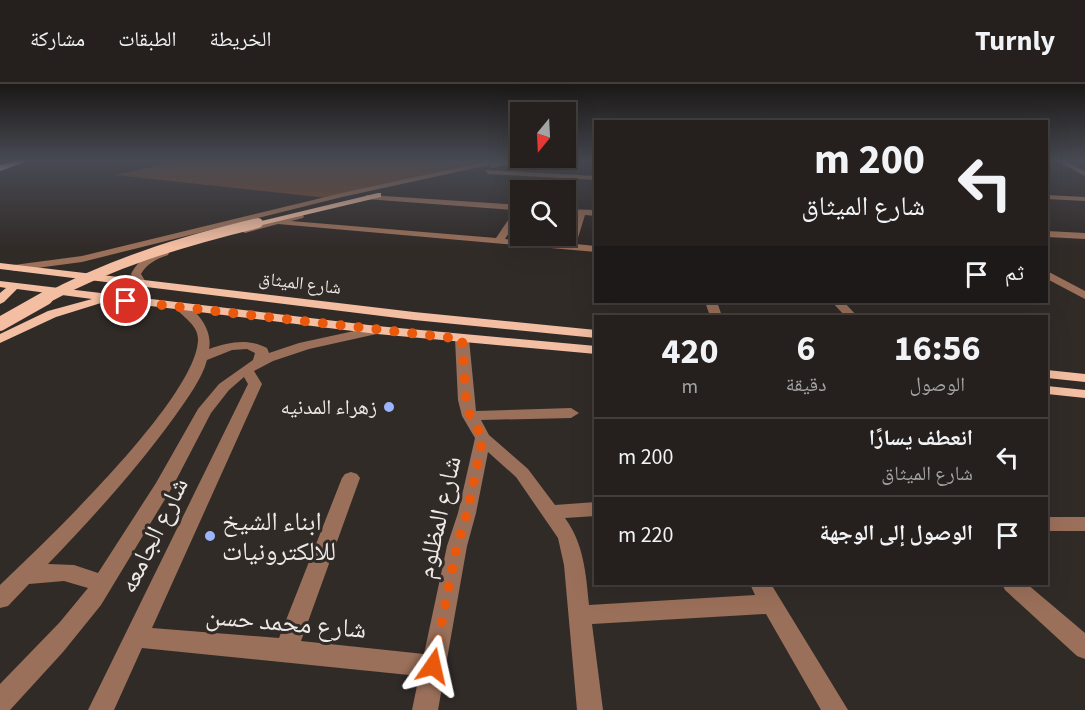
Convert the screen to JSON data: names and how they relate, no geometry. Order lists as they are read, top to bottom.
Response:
{
  "streets": {
    "main road": ["شارع الميثاق"],
    "street": ["شارع المظلوم", "شارع الجامعه", "شارع محمد حسن"]
  },
  "crossings": [
    ["شارع الميثاق", "شارع المظلوم"],
    ["شارع المظلوم", "شارع محمد حسن"],
    ["شارع الجامعه", "شارع محمد حسن"]
  ],
  "places": ["زهراء المدنيه", "ابناء الشيخ للالكترونيات"],
  "north": "bottom",
  "page": {
    "header": "Turnly",
    "nav": ["الخريطة", "الطبقات", "مشاركة"],
    "turn": ["200 m", "شارع الميثاق"],
    "then": "ثم",
    "eta": [
      "16:56",
      "الوصول",
      "6",
      "دقيقة",
      "420",
      "m"
    ],
    "list": [
      {
        "name": "انعطف يسارًا",
        "note": "شارع الميثاق",
        "value": "200 m"
      },
      {
        "name": "الوصول إلى الوجهة",
        "value": "220 m"
      }
    ]
  }
}
